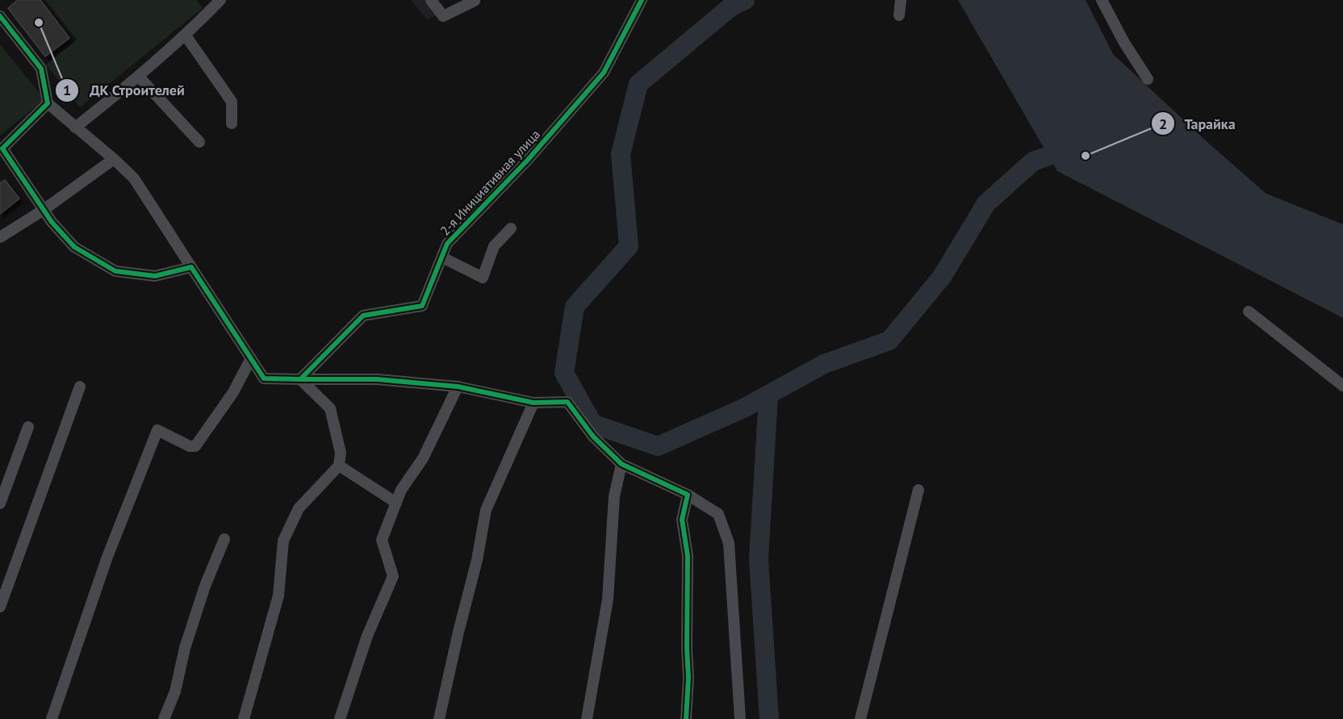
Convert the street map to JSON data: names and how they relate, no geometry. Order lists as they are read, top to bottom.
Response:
{
  "streets": {
    "street": ["2-я Инициативная улица"]
  },
  "places": ["ДК Строителей", "Тарайка"]
}
